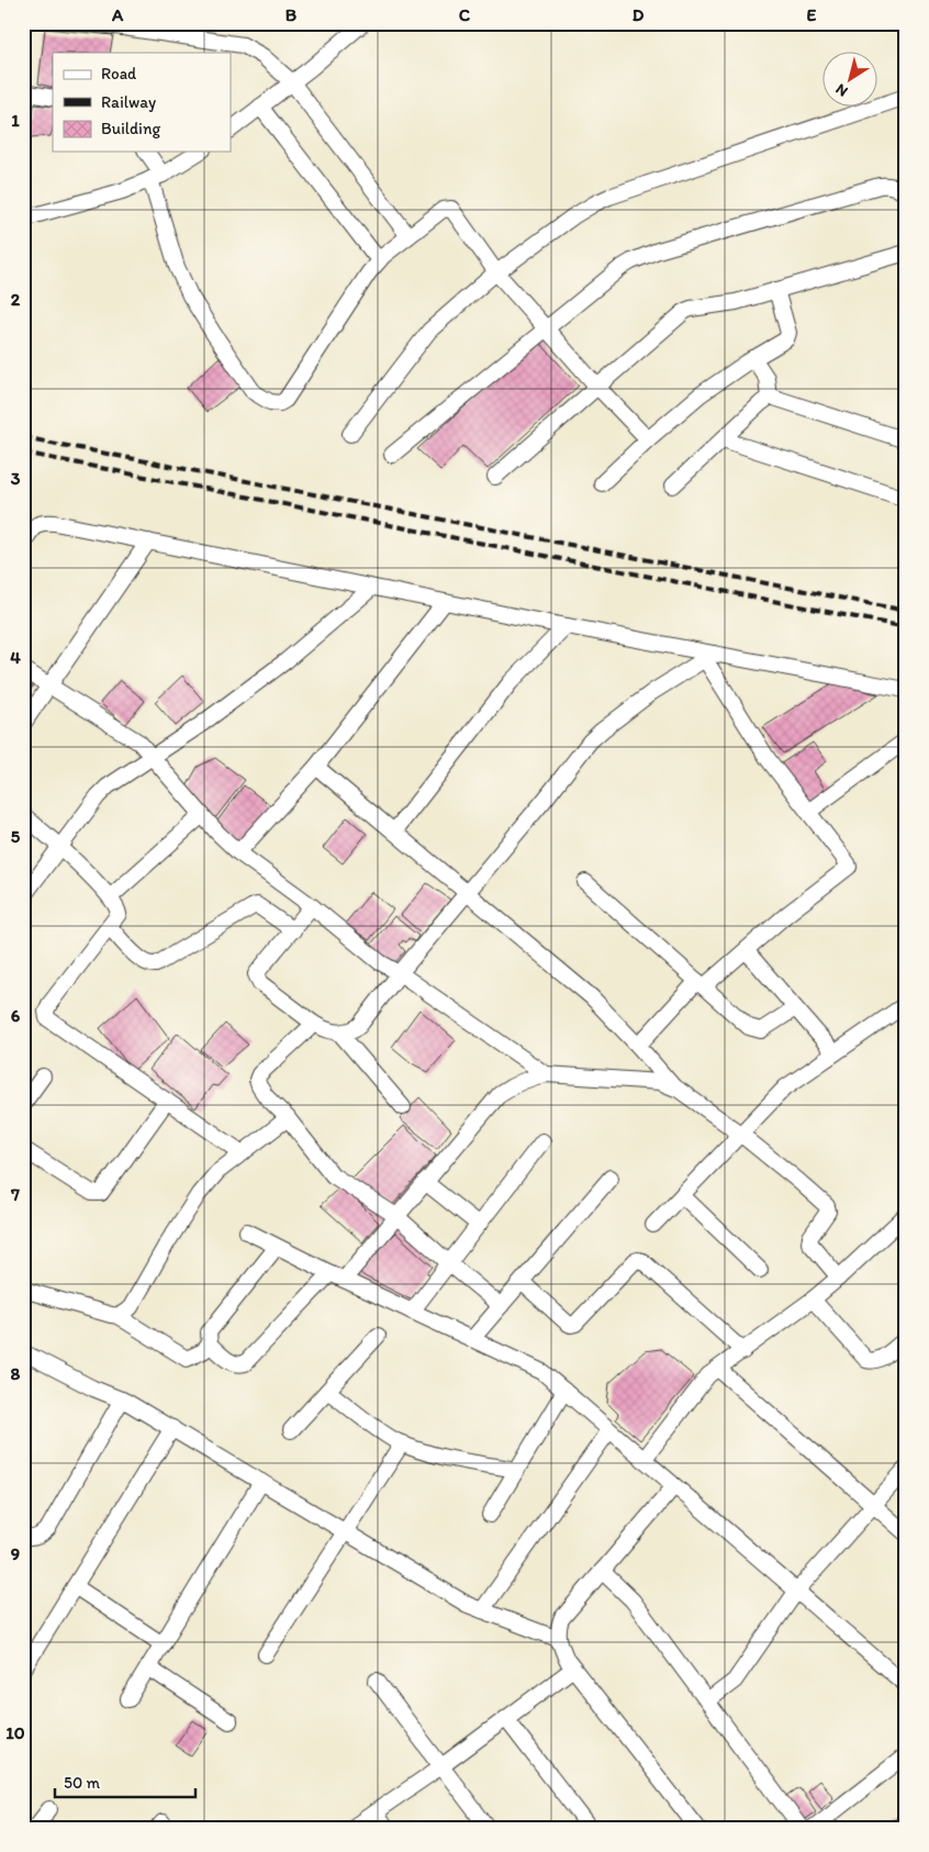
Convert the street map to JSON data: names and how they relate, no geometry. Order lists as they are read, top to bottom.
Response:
{
  "legend": ["Road", "Railway", "Building"],
  "scale_bar": "50 m",
  "north": "bottom left",
  "grid": {
    "columns": [
      "A",
      "B",
      "C",
      "D",
      "E"
    ],
    "rows": [
      "1",
      "2",
      "3",
      "4",
      "5",
      "6",
      "7",
      "8",
      "9",
      "10"
    ]
  }
}
